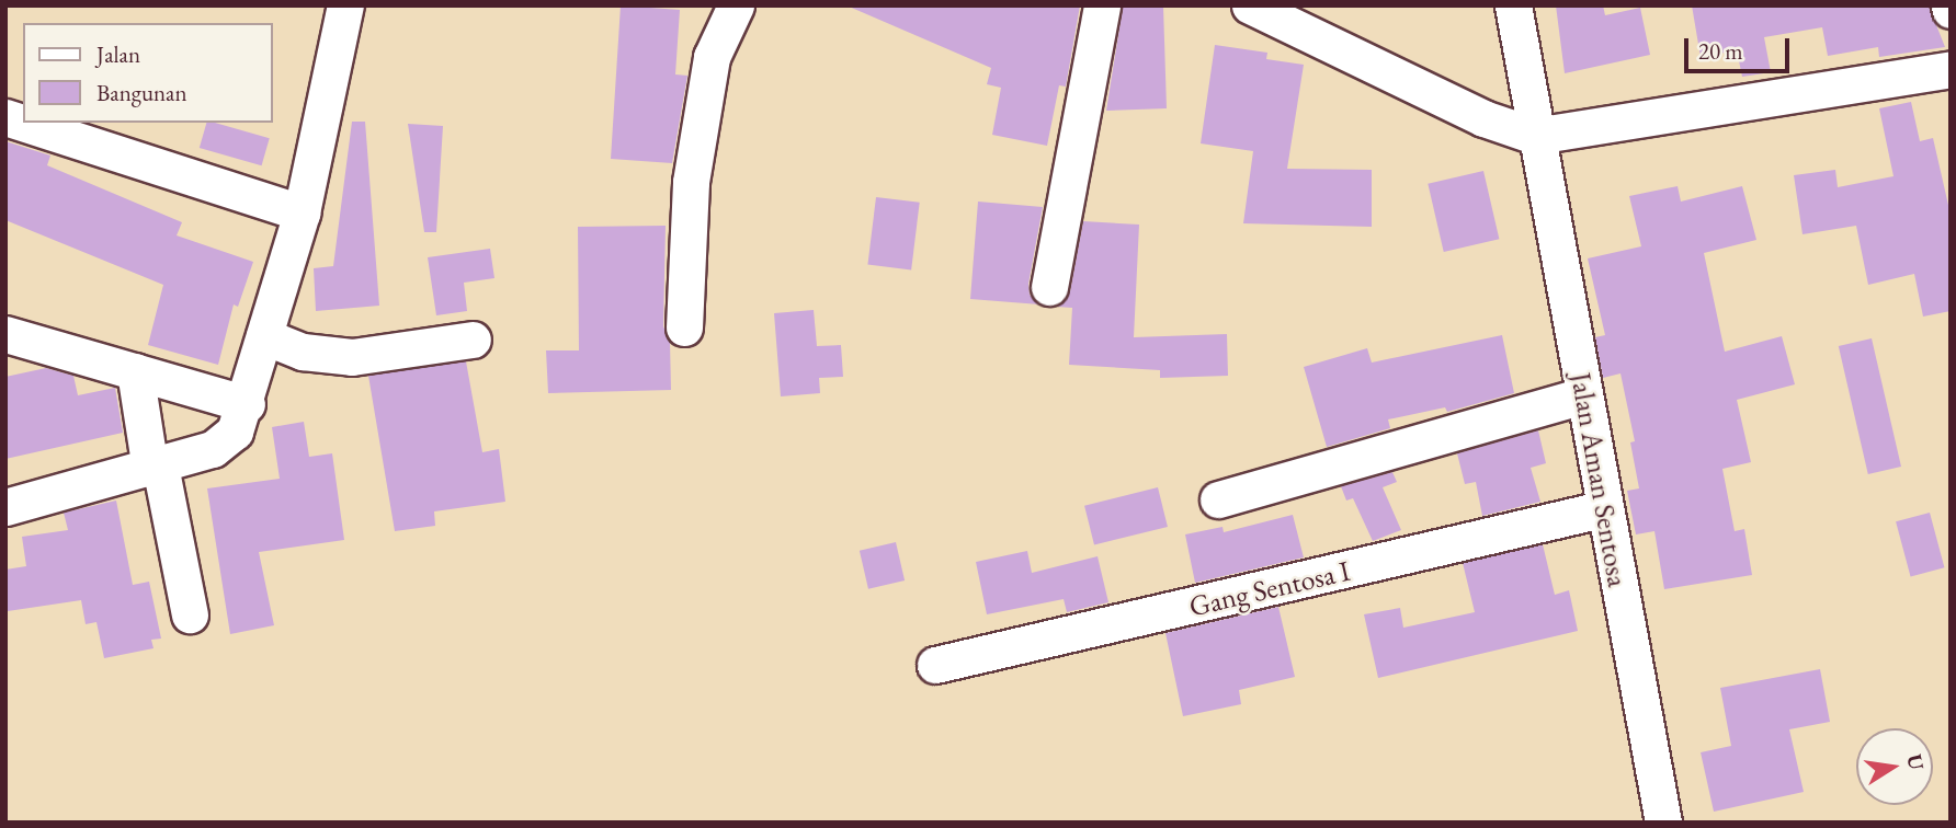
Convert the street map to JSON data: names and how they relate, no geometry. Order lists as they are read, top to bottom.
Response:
{
  "streets": {
    "street": ["Jalan Aman Sentosa", "Gang Sentosa I"]
  },
  "crossings": [
    ["Jalan Aman Sentosa", "Gang Sentosa I"]
  ],
  "legend": ["Jalan", "Bangunan"],
  "scale_bar": "20 m",
  "north": "right"
}
